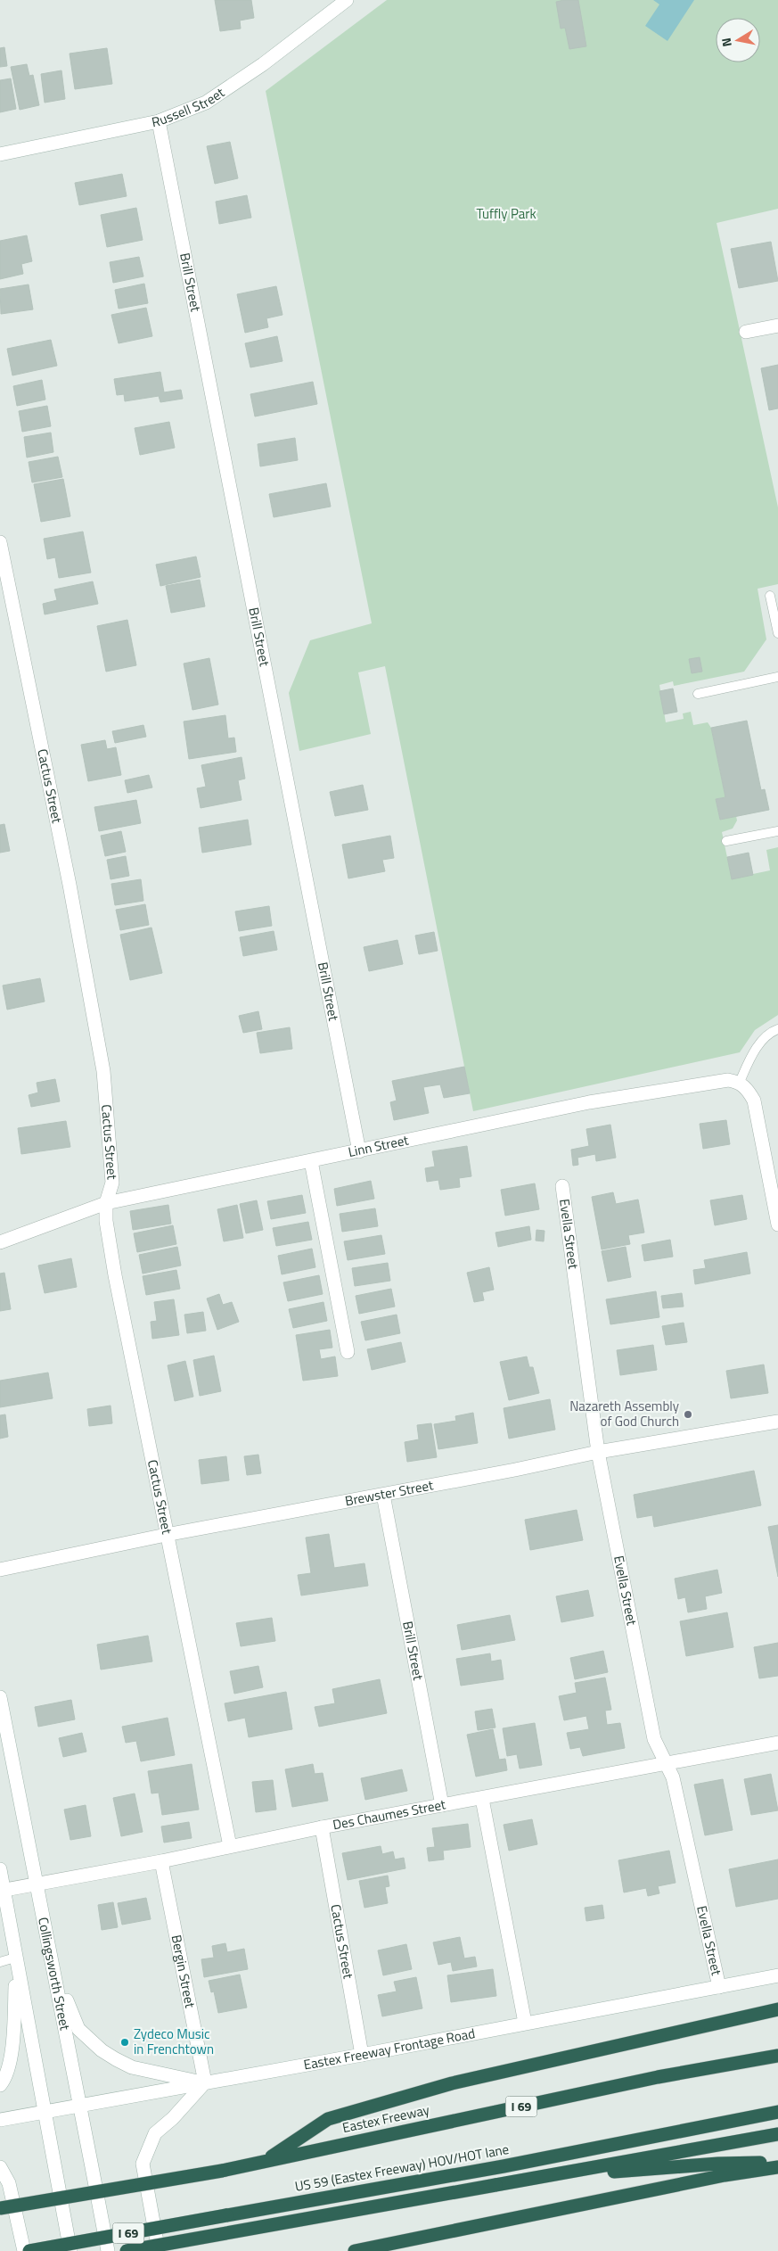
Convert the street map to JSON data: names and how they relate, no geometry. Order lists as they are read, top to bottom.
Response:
{
  "streets": {
    "highway": ["I 69", "Eastex Freeway", "US 59 (Eastex Freeway) HOV/HOT lane"],
    "street": [
      "Russell Street",
      "Brill Street",
      "Cactus Street",
      "Linn Street",
      "Evella Street",
      "Brewster Street",
      "Des Chaumes Street",
      "Bergin Street",
      "Collingsworth Street",
      "Eastex Freeway Frontage Road"
    ]
  },
  "crossings": [
    ["Russell Street", "Brill Street"],
    ["Brill Street", "Linn Street"],
    ["Brill Street", "Brewster Street"],
    ["Brill Street", "Des Chaumes Street"],
    ["Cactus Street", "Linn Street"],
    ["Cactus Street", "Brewster Street"],
    ["Cactus Street", "Des Chaumes Street"],
    ["Cactus Street", "Eastex Freeway Frontage Road"],
    ["Evella Street", "Brewster Street"],
    ["Evella Street", "Des Chaumes Street"],
    ["Evella Street", "Eastex Freeway Frontage Road"],
    ["Des Chaumes Street", "Bergin Street"],
    ["Des Chaumes Street", "Collingsworth Street"],
    ["Bergin Street", "Eastex Freeway Frontage Road"],
    ["Collingsworth Street", "Eastex Freeway Frontage Road"]
  ],
  "parks": ["Tuffly Park"],
  "places": ["Nazareth Assembly of God Church", "Zydeco Music in Frenchtown"],
  "north": "left"
}
